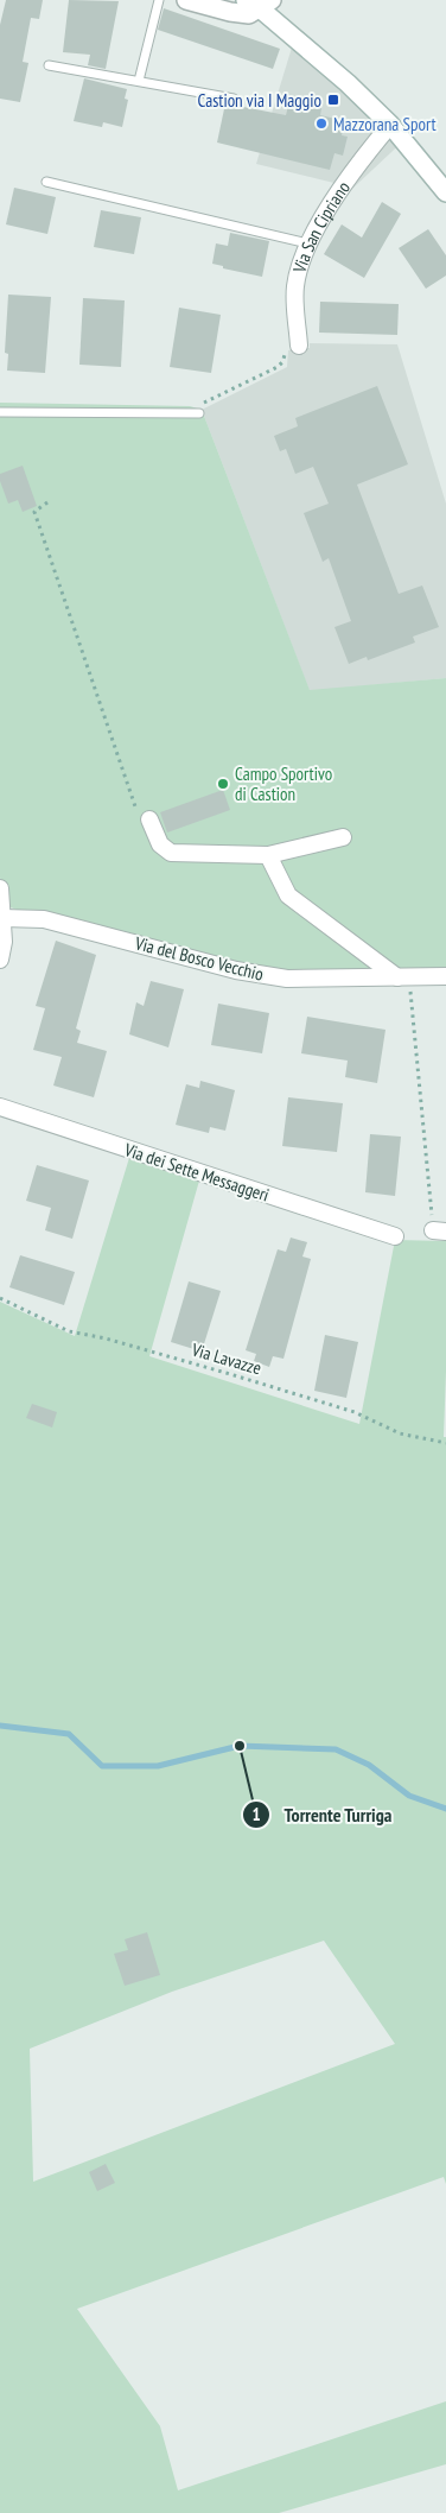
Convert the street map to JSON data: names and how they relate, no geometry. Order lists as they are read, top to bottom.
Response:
{
  "streets": {
    "street": ["Via San Cipriano", "Via del Bosco Vecchio", "Via dei Sette Messaggeri"],
    "path": ["Via Lavazze"]
  },
  "places": {
    "transit": ["Castion via I Maggio"],
    "other": ["Mazzorana Sport", "Campo Sportivo di Castion", "Torrente Turriga"]
  }
}
